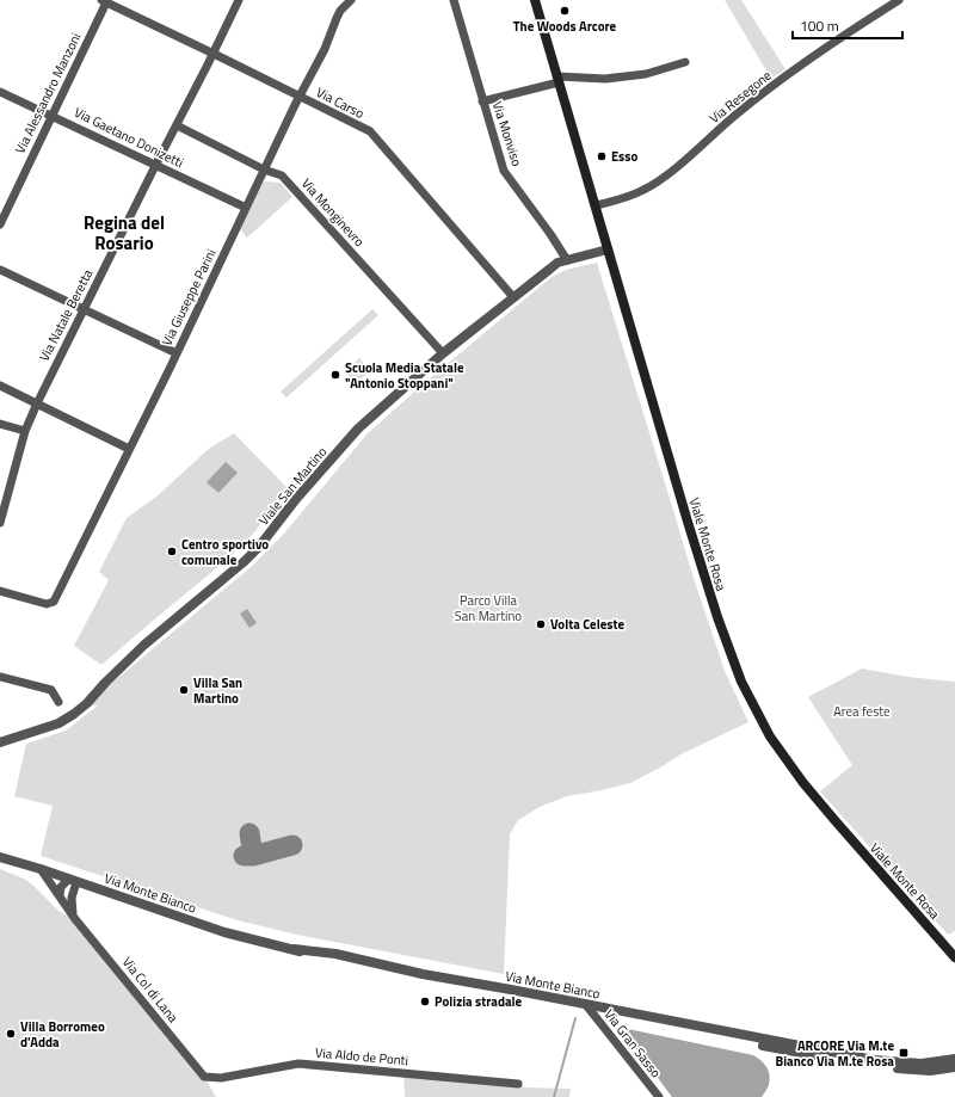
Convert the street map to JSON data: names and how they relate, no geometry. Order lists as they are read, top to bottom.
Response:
{
  "streets": {
    "main road": ["Viale Monte Rosa"],
    "street": [
      "Via Alessandro Manzoni",
      "Via Resegone",
      "Via Carso",
      "Via Monviso",
      "Via Gaetano Donizetti",
      "Via Monginevro",
      "Via Giuseppe Parini",
      "Via Natale Beretta",
      "Viale San Martino",
      "Via Monte Bianco",
      "Via Col di Lana",
      "Via Gran Sasso",
      "Via Aldo de Ponti"
    ]
  },
  "crossings": [
    ["Via Alessandro Manzoni", "Via Carso"],
    ["Via Alessandro Manzoni", "Via Gaetano Donizetti"],
    ["Via Resegone", "Viale Monte Rosa"],
    ["Via Carso", "Via Giuseppe Parini"],
    ["Via Carso", "Via Natale Beretta"],
    ["Via Carso", "Viale San Martino"],
    ["Via Monviso", "Viale San Martino"],
    ["Via Gaetano Donizetti", "Via Giuseppe Parini"],
    ["Via Gaetano Donizetti", "Via Natale Beretta"],
    ["Via Monginevro", "Via Giuseppe Parini"],
    ["Via Monginevro", "Via Natale Beretta"],
    ["Via Monginevro", "Viale San Martino"],
    ["Viale San Martino", "Viale Monte Rosa"],
    ["Via Monte Bianco", "Via Col di Lana"],
    ["Via Monte Bianco", "Via Gran Sasso"],
    ["Via Col di Lana", "Via Aldo de Ponti"]
  ],
  "districts": ["Regina del Rosario"],
  "parks": ["Parco Villa San Martino", "Area feste"],
  "places": {
    "other": [
      "The Woods Arcore",
      "Esso",
      "Scuola Media Statale \"Antonio Stoppani\"",
      "Centro sportivo comunale",
      "Volta Celeste",
      "Villa San Martino",
      "Polizia stradale",
      "Villa Borromeo d'Adda"
    ],
    "transit": ["ARCORE Via M.te Bianco Via M.te Rosa"]
  },
  "scale_bar": "100 m"
}
